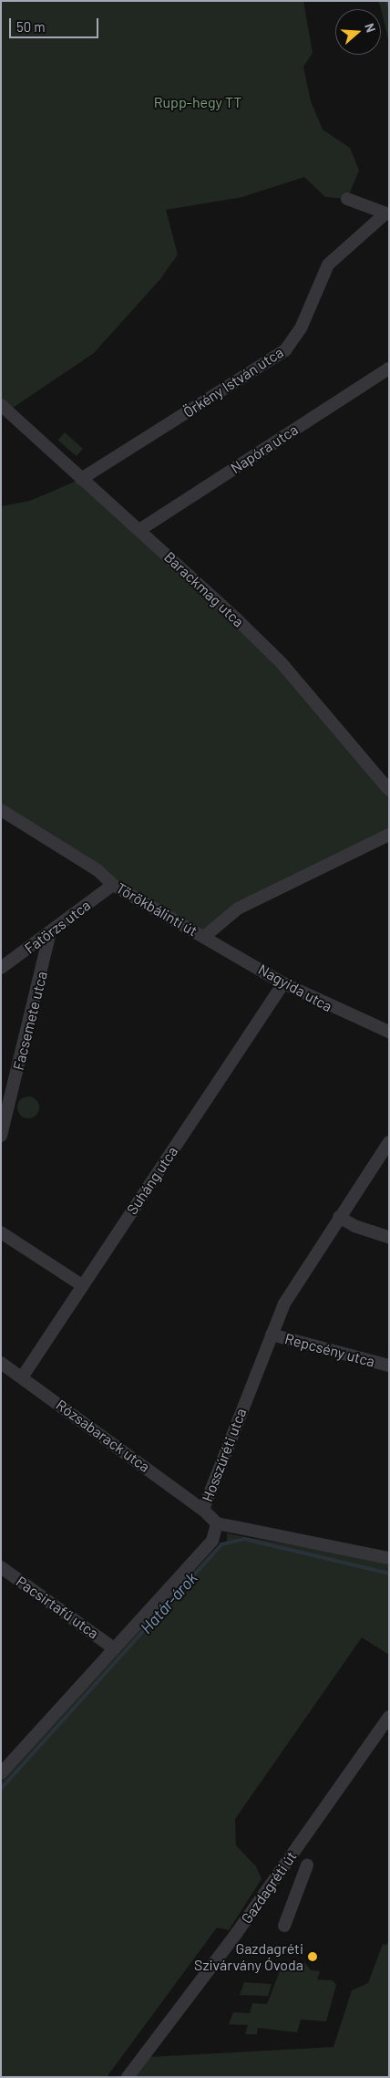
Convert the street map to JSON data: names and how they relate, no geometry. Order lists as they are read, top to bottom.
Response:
{
  "streets": {
    "street": [
      "Örkény István utca",
      "Napóra utca",
      "Barackmag utca",
      "Törökbálinti út",
      "Fatörzs utca",
      "Nagyida utca",
      "Facsemete utca",
      "Suháng utca",
      "Repcsény utca",
      "Rózsabarack utca",
      "Hosszúréti utca",
      "Pacsirtafű utca",
      "Gazdagréti út"
    ]
  },
  "crossings": [
    ["Örkény István utca", "Barackmag utca"],
    ["Napóra utca", "Barackmag utca"],
    ["Törökbálinti út", "Fatörzs utca"],
    ["Törökbálinti út", "Nagyida utca"],
    ["Fatörzs utca", "Facsemete utca"],
    ["Nagyida utca", "Suháng utca"],
    ["Suháng utca", "Rózsabarack utca"],
    ["Repcsény utca", "Hosszúréti utca"],
    ["Rózsabarack utca", "Hosszúréti utca"],
    ["Hosszúréti utca", "Pacsirtafű utca"]
  ],
  "water": ["Határ-árok"],
  "parks": ["Rupp-hegy TT"],
  "places": ["Gazdagréti Szivárvány Óvoda"],
  "scale_bar": "50 m",
  "north": "right"
}
